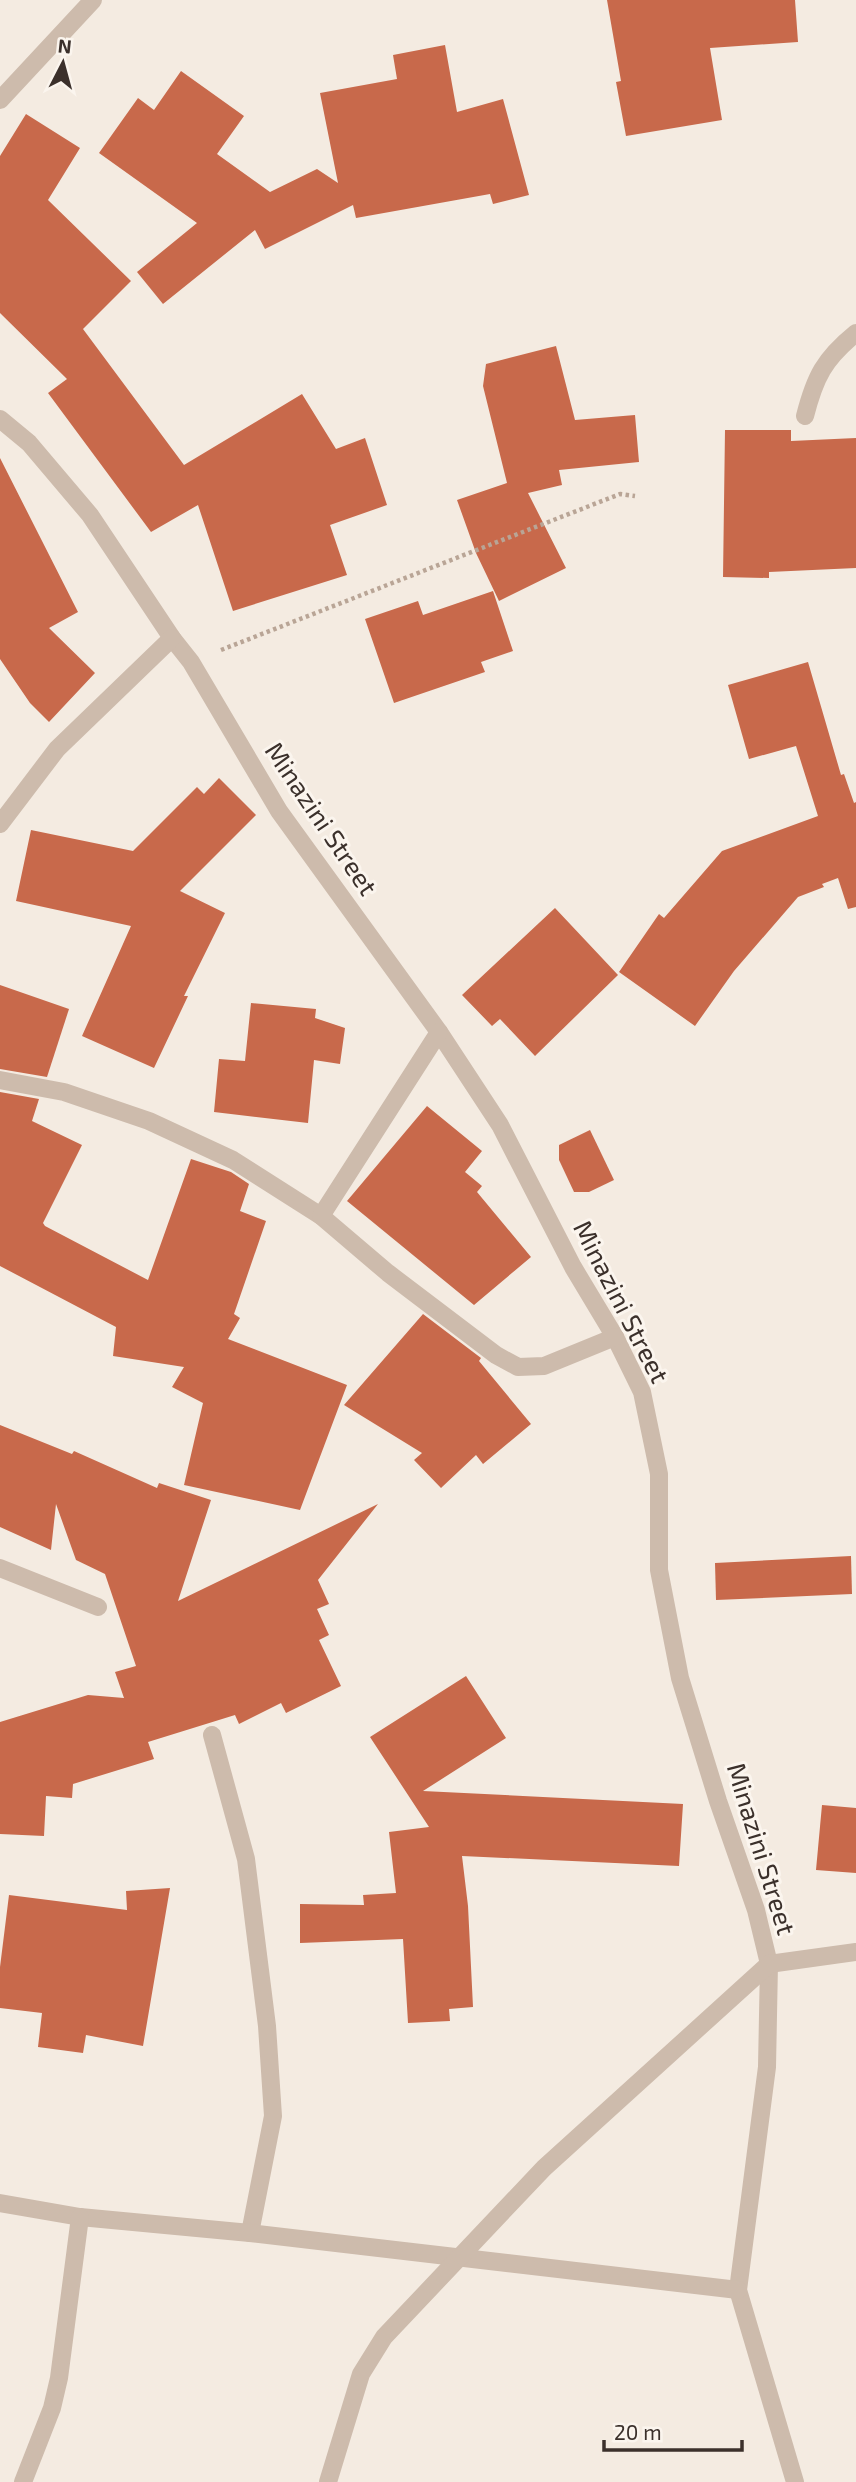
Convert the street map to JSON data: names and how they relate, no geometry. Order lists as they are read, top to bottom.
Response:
{
  "streets": {
    "street": ["Minazini Street"]
  },
  "scale_bar": "20 m",
  "north": "top"
}
